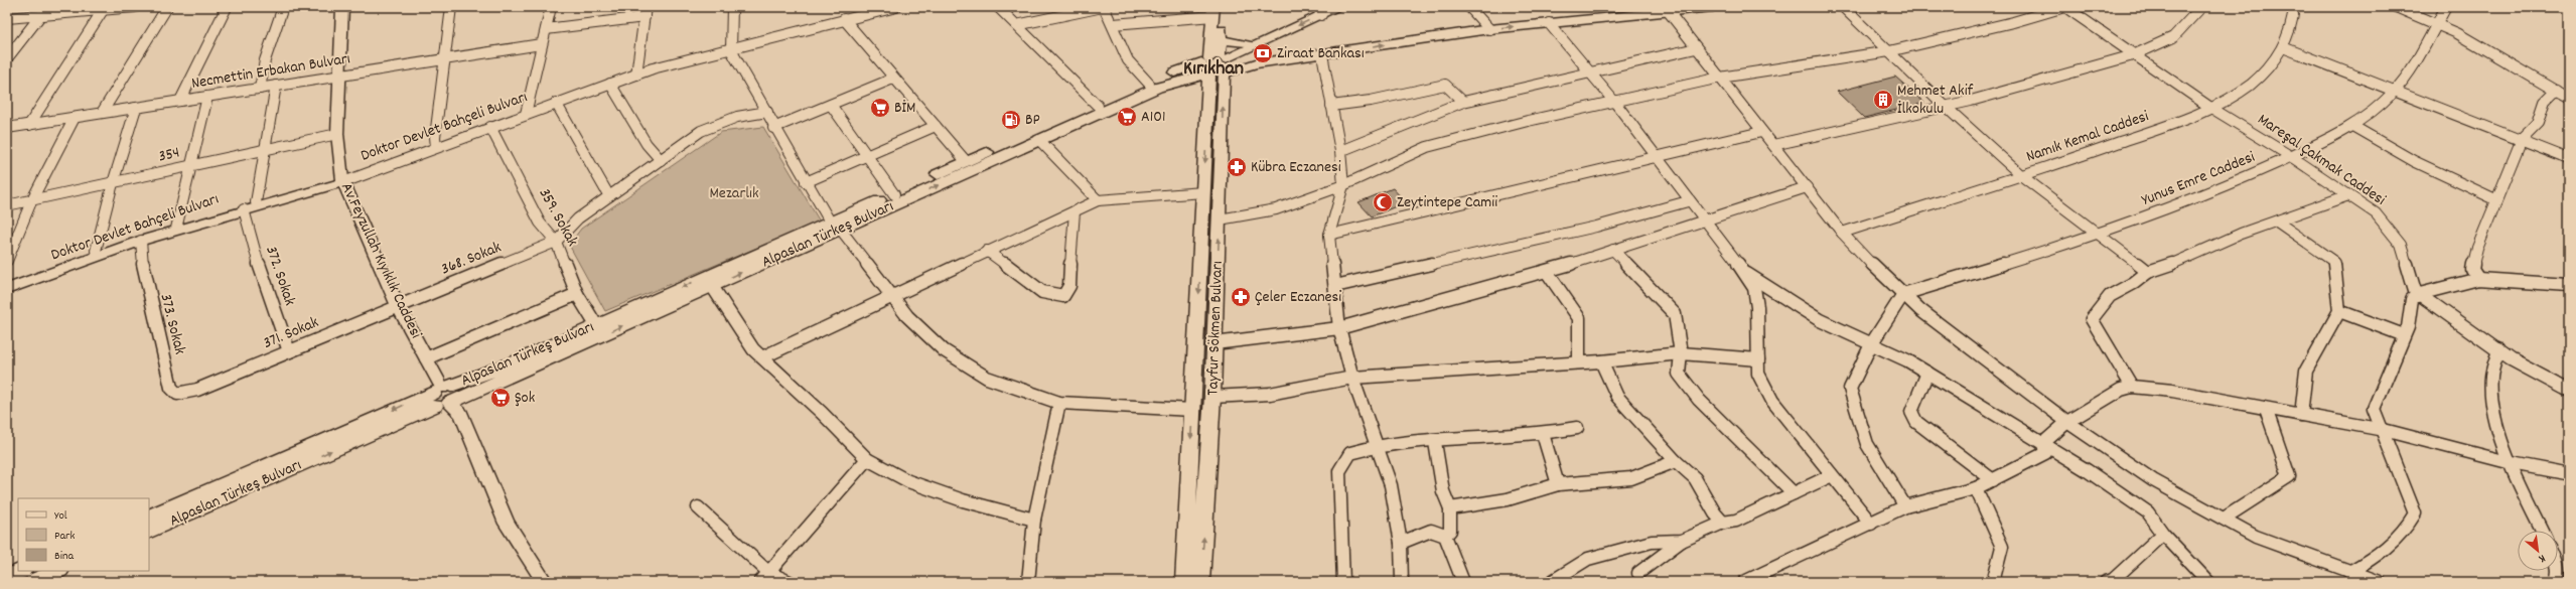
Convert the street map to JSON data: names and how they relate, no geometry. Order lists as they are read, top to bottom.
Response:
{
  "streets": {
    "main road": ["Alpaslan Türkeş Bulvarı", "Tayfur Sökmen Bulvarı"],
    "street": [
      "Necmettin Erbakan Bulvarı",
      "Doktor Devlet Bahçeli Bulvarı",
      "Namık Kemal Caddesi",
      "354",
      "Mareşal Çakmak Caddesi",
      "Yunus Emre Caddesi",
      "359. Sokak",
      "368. Sokak",
      "Av.Feyzullah Kıyıklık Caddesi",
      "372. Sokak",
      "373. Sokak",
      "371. Sokak"
    ]
  },
  "crossings": [
    ["Necmettin Erbakan Bulvarı", "Av.Feyzullah Kıyıklık Caddesi"],
    ["Doktor Devlet Bahçeli Bulvarı", "359. Sokak"],
    ["Doktor Devlet Bahçeli Bulvarı", "Av.Feyzullah Kıyıklık Caddesi"],
    ["Doktor Devlet Bahçeli Bulvarı", "372. Sokak"],
    ["Doktor Devlet Bahçeli Bulvarı", "373. Sokak"],
    ["Namık Kemal Caddesi", "Mareşal Çakmak Caddesi"],
    ["354", "Av.Feyzullah Kıyıklık Caddesi"],
    ["Mareşal Çakmak Caddesi", "Yunus Emre Caddesi"],
    ["359. Sokak", "Alpaslan Türkeş Bulvarı"],
    ["359. Sokak", "368. Sokak"],
    ["Alpaslan Türkeş Bulvarı", "Av.Feyzullah Kıyıklık Caddesi"],
    ["Alpaslan Türkeş Bulvarı", "Tayfur Sökmen Bulvarı"],
    ["368. Sokak", "Av.Feyzullah Kıyıklık Caddesi"],
    ["368. Sokak", "371. Sokak"],
    ["Av.Feyzullah Kıyıklık Caddesi", "371. Sokak"],
    ["372. Sokak", "371. Sokak"],
    ["373. Sokak", "371. Sokak"]
  ],
  "districts": ["Kırıkhan"],
  "parks": ["Mezarlık"],
  "places": {
    "bank": ["Ziraat Bankası"],
    "building": ["Mehmet Akif İlkokulu"],
    "supermarket": ["BİM", "A101", "Şok"],
    "fuel station": ["BP"],
    "pharmacy": ["Kübra Eczanesi", "Çeler Eczanesi"],
    "mosque": ["Zeytintepe Camii"]
  },
  "legend": ["Yol", "Park", "Bina"],
  "north": "bottom right"
}
